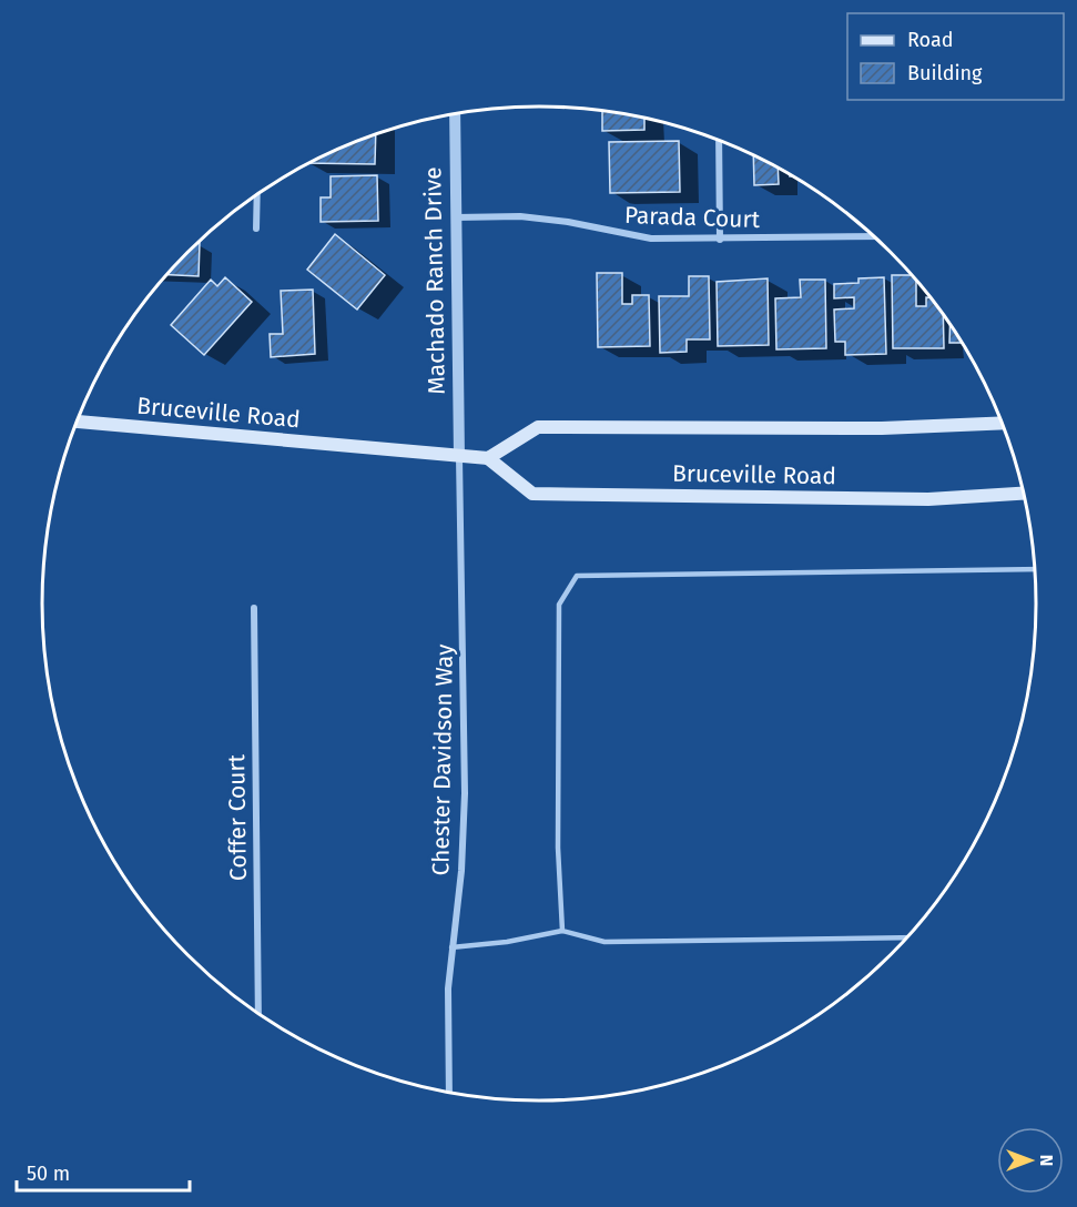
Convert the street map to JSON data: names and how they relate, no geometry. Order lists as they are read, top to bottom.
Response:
{
  "streets": {
    "main road": ["Bruceville Road"],
    "street": [
      "Parada Court",
      "Machado Ranch Drive",
      "Chester Davidson Way",
      "Coffer Court"
    ]
  },
  "crossings": [
    ["Parada Court", "Machado Ranch Drive"],
    ["Machado Ranch Drive", "Bruceville Road"],
    ["Machado Ranch Drive", "Chester Davidson Way"],
    ["Bruceville Road", "Chester Davidson Way"]
  ],
  "legend": ["Road", "Building"],
  "scale_bar": "50 m",
  "north": "right"
}
